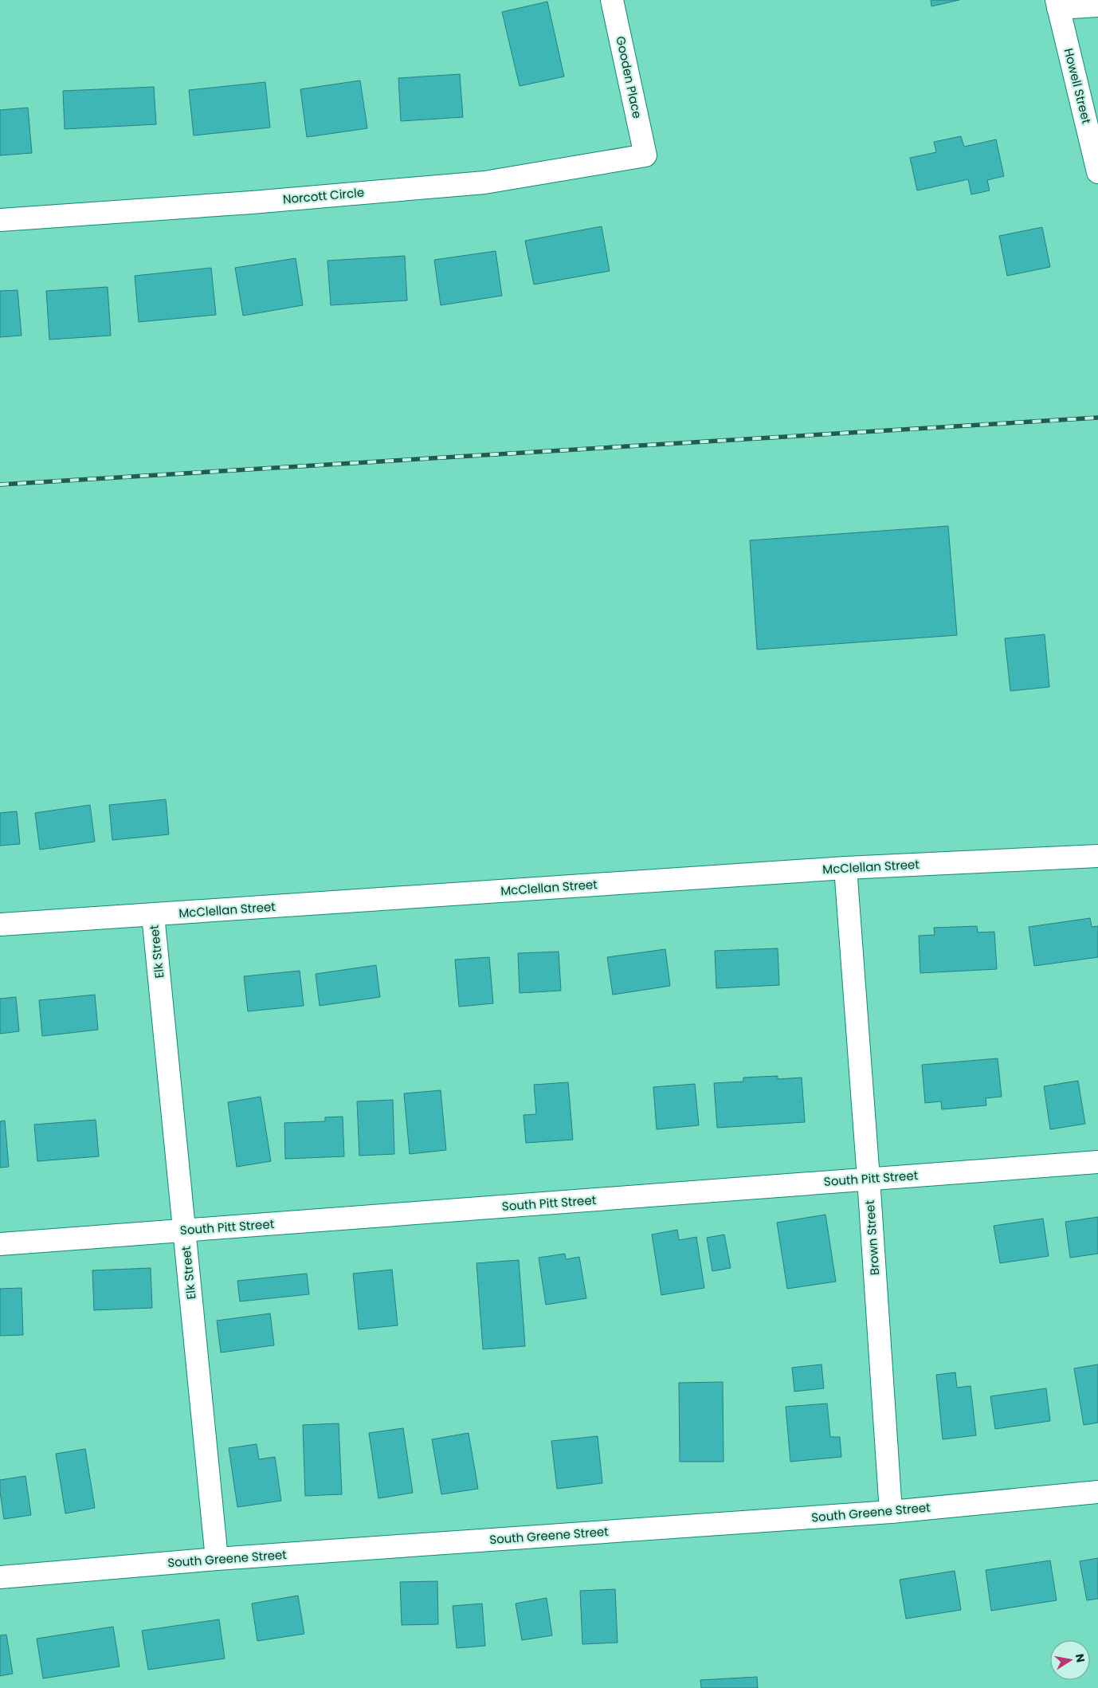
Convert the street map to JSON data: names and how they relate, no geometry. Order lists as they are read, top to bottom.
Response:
{
  "streets": {
    "street": [
      "Gooden Place",
      "Howell Street",
      "Norcott Circle",
      "McClellan Street",
      "Elk Street",
      "South Pitt Street",
      "Brown Street",
      "South Greene Street"
    ]
  },
  "crossings": [
    ["Gooden Place", "Norcott Circle"],
    ["McClellan Street", "Elk Street"],
    ["McClellan Street", "Brown Street"],
    ["Elk Street", "South Pitt Street"],
    ["Elk Street", "South Greene Street"],
    ["South Pitt Street", "Brown Street"],
    ["Brown Street", "South Greene Street"]
  ],
  "north": "right"
}
